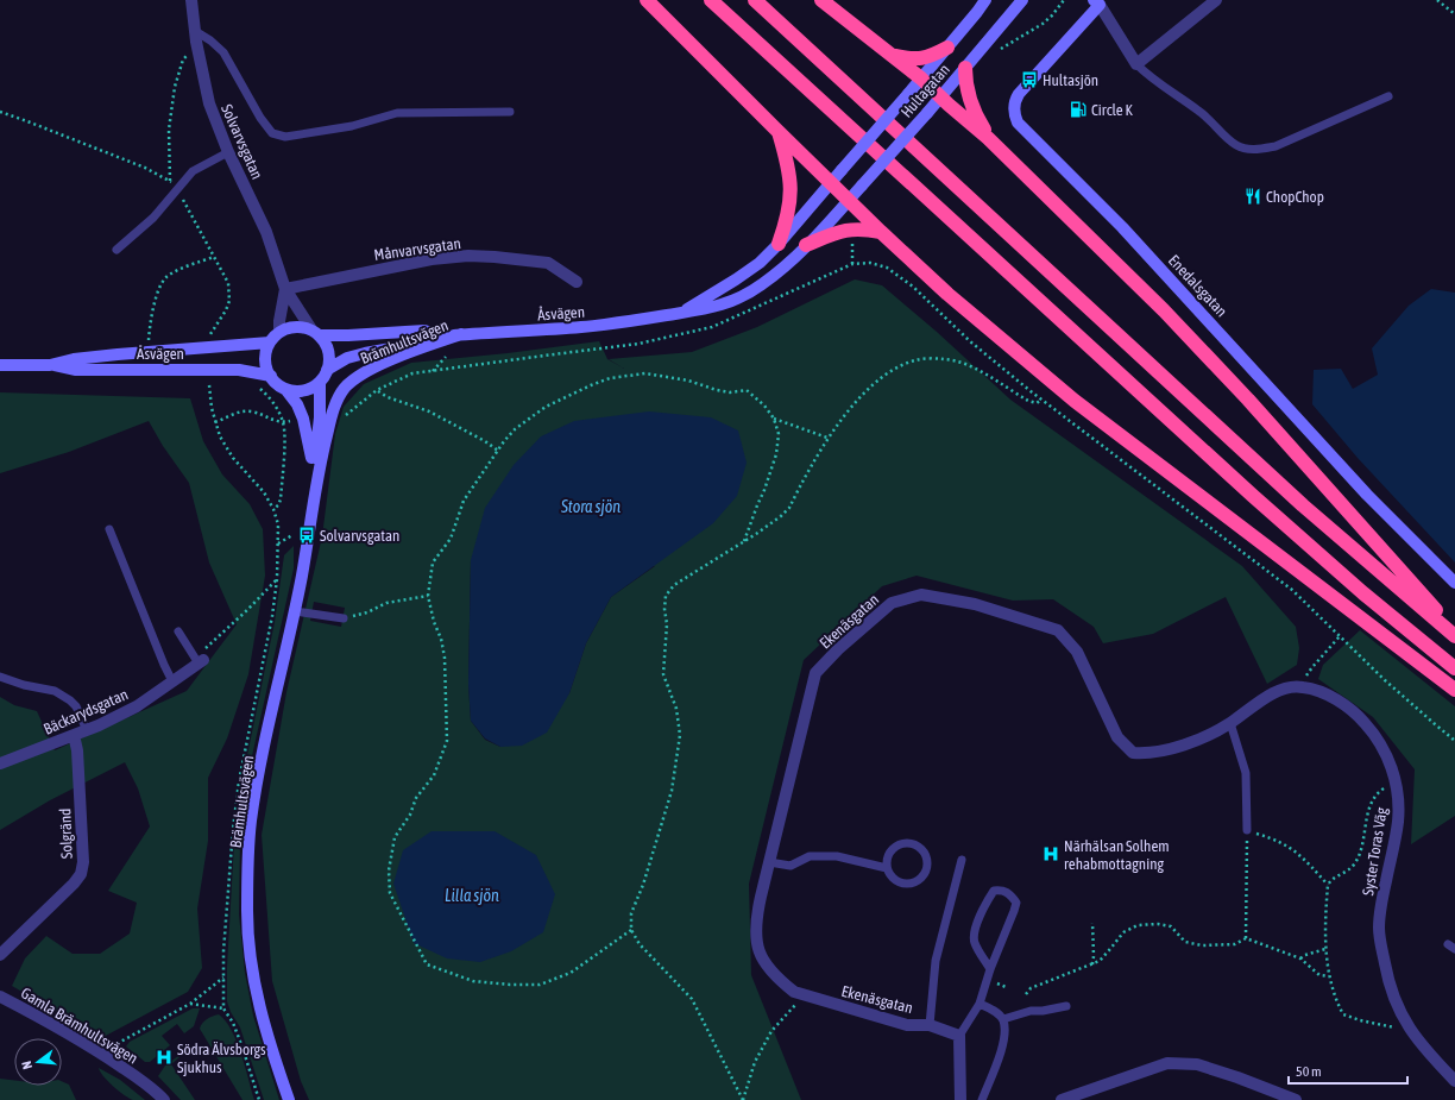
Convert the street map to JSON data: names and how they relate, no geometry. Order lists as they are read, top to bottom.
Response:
{
  "streets": {
    "street": [
      "Hultagatan",
      "Solvarvsgatan",
      "Månvarvsgatan",
      "Enedalsgatan",
      "Åsvägen",
      "Brämhultsvägen",
      "Ekenäsgatan",
      "Bäckarydsgatan",
      "Solgränd",
      "Syster Toras Väg",
      "Gamla Brämhultsvägen"
    ]
  },
  "crossings": [
    ["Hultagatan", "Åsvägen"],
    ["Solvarvsgatan", "Månvarvsgatan"],
    ["Åsvägen", "Brämhultsvägen"],
    ["Ekenäsgatan", "Syster Toras Väg"],
    ["Bäckarydsgatan", "Solgränd"]
  ],
  "water": ["Stora sjön", "Lilla sjön"],
  "places": {
    "bus stop": ["Hultasjön", "Solvarvsgatan"],
    "fuel station": ["Circle K"],
    "restaurant": ["ChopChop"],
    "hospital": ["Närhälsan Solhem rehabmottagning", "Södra Älvsborgs Sjukhus"]
  },
  "scale_bar": "50 m",
  "north": "left"
}
